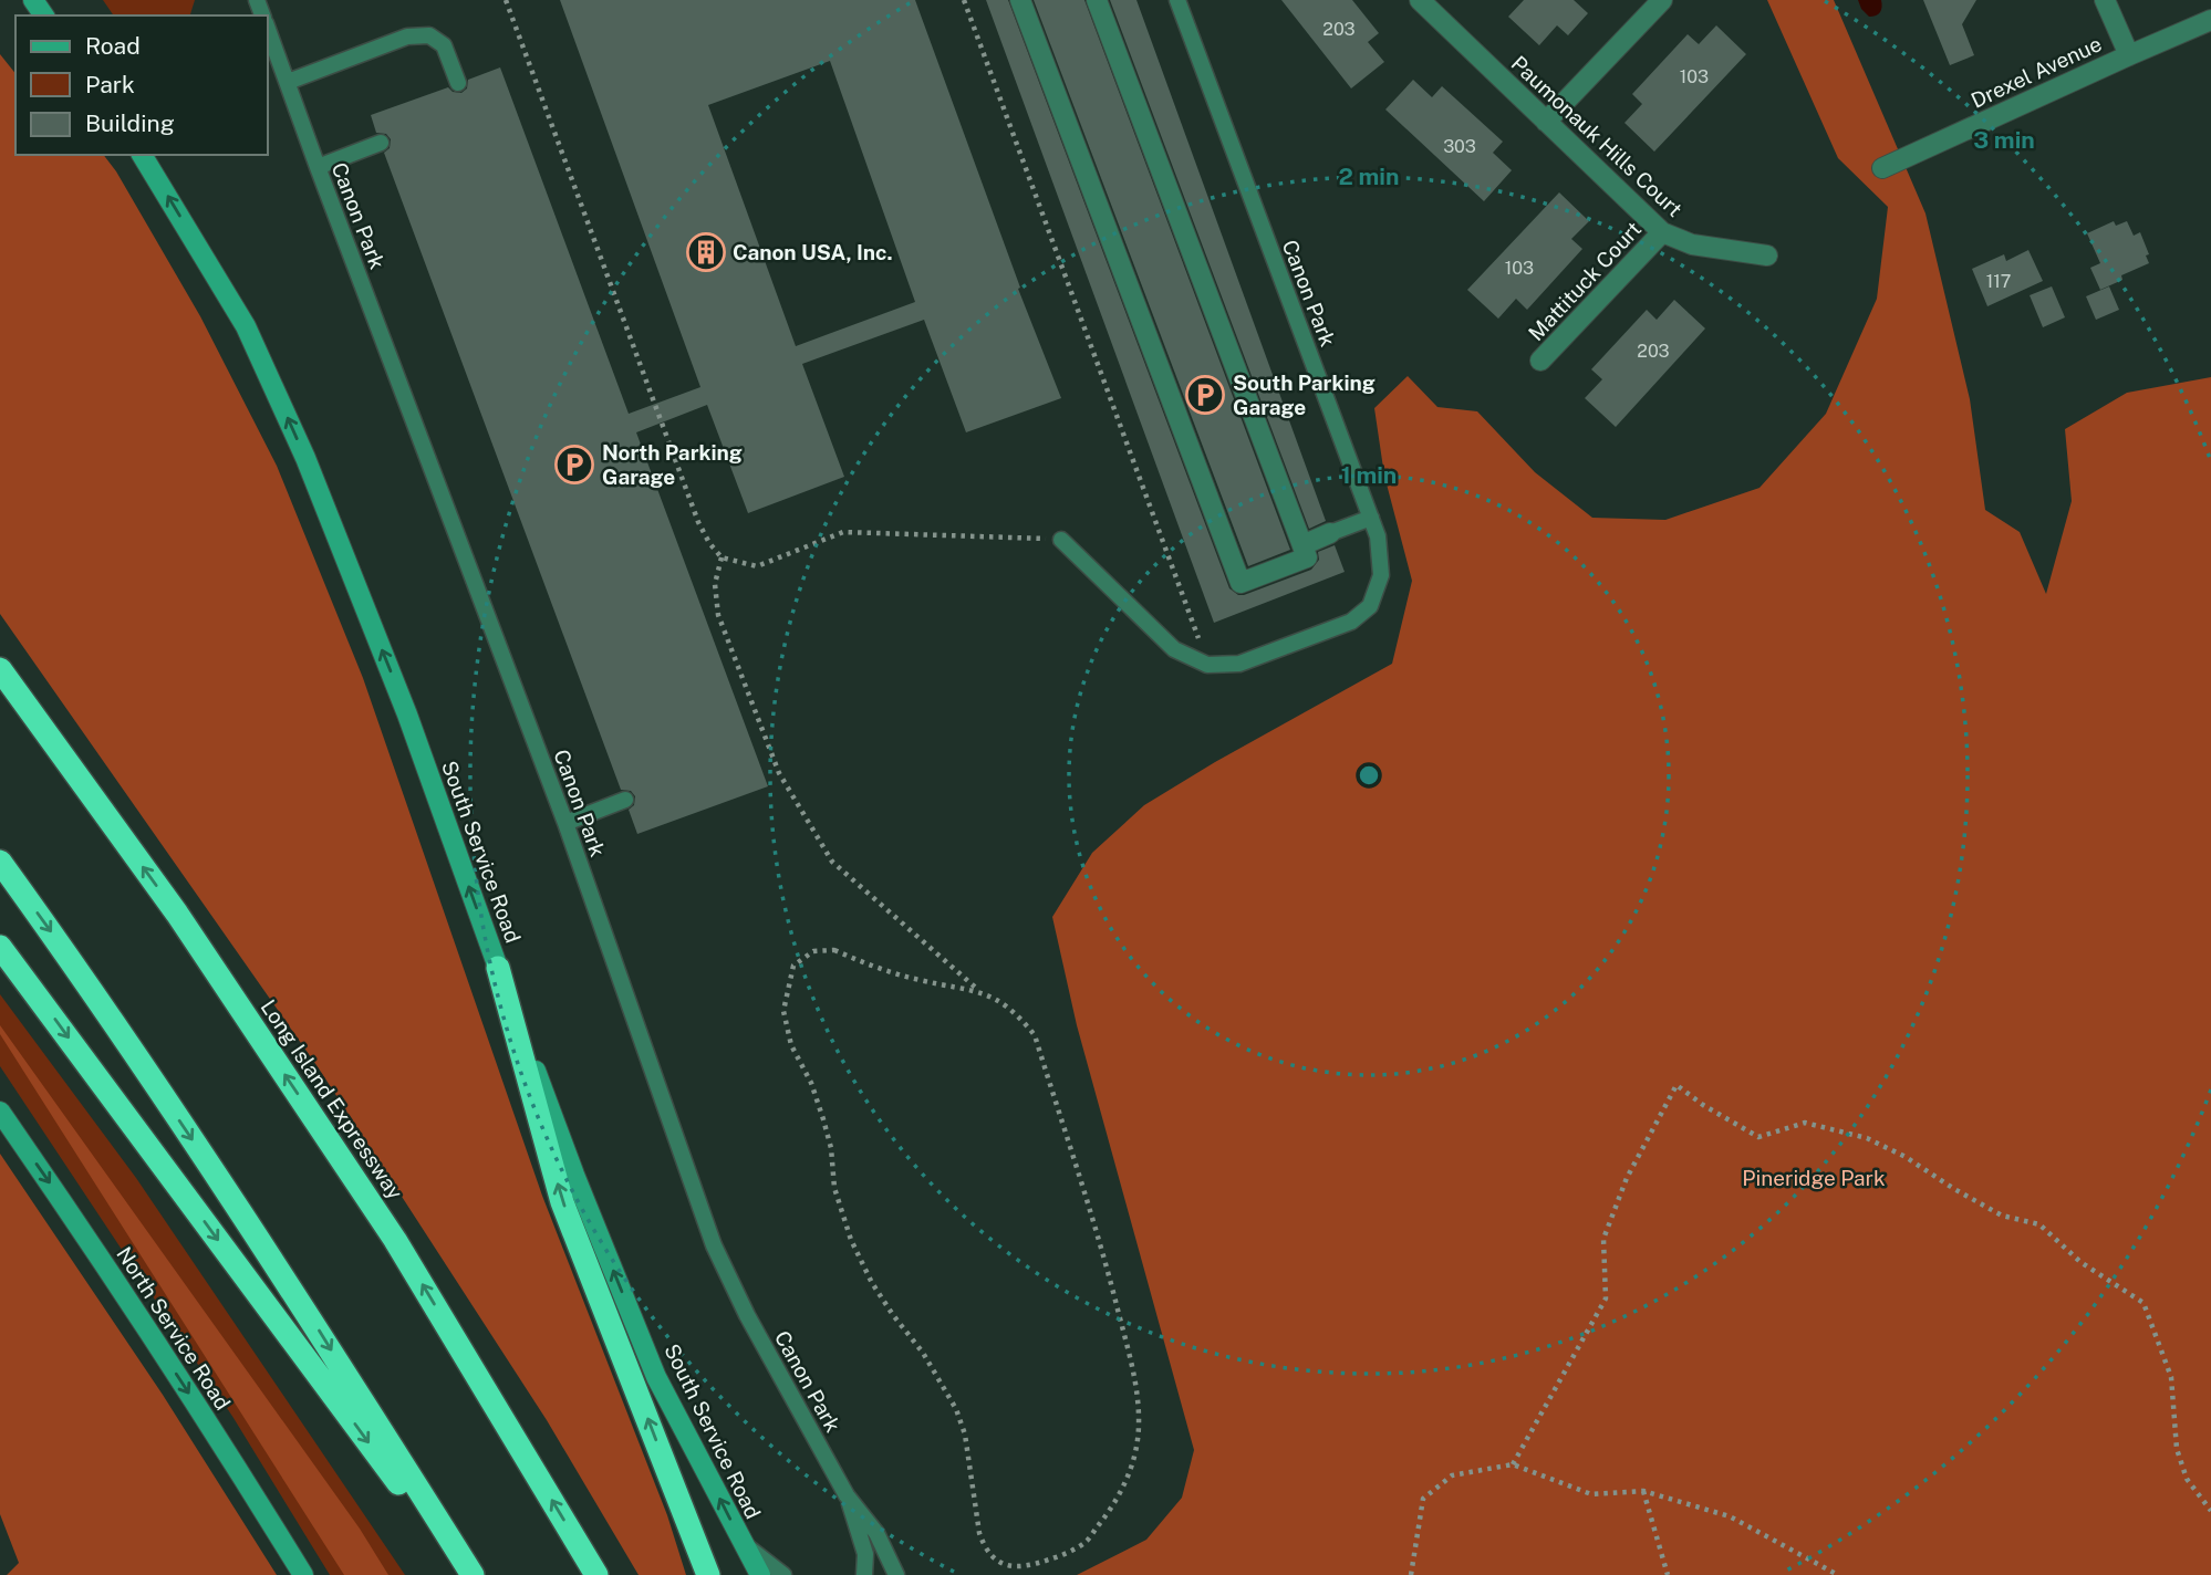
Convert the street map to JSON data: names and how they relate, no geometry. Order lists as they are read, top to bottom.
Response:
{
  "streets": {
    "highway": ["Long Island Expressway"],
    "main road": ["South Service Road", "North Service Road"],
    "street": ["Drexel Avenue", "Paumonauk Hills Court", "Mattituck Court"],
    "lane": ["Canon Park"]
  },
  "crossings": [
    ["Paumonauk Hills Court", "Mattituck Court"]
  ],
  "one_way": ["South Service Road", "North Service Road"],
  "parks": ["Pineridge Park"],
  "places": {
    "building": ["Canon USA, Inc."],
    "parking": ["South Parking Garage", "North Parking Garage"]
  },
  "house_numbers": [
    "203",
    "103",
    "303",
    "103",
    "117",
    "203"
  ],
  "legend": ["Road", "Park", "Building"],
  "rings": ["3 min", "2 min", "1 min"]
}
